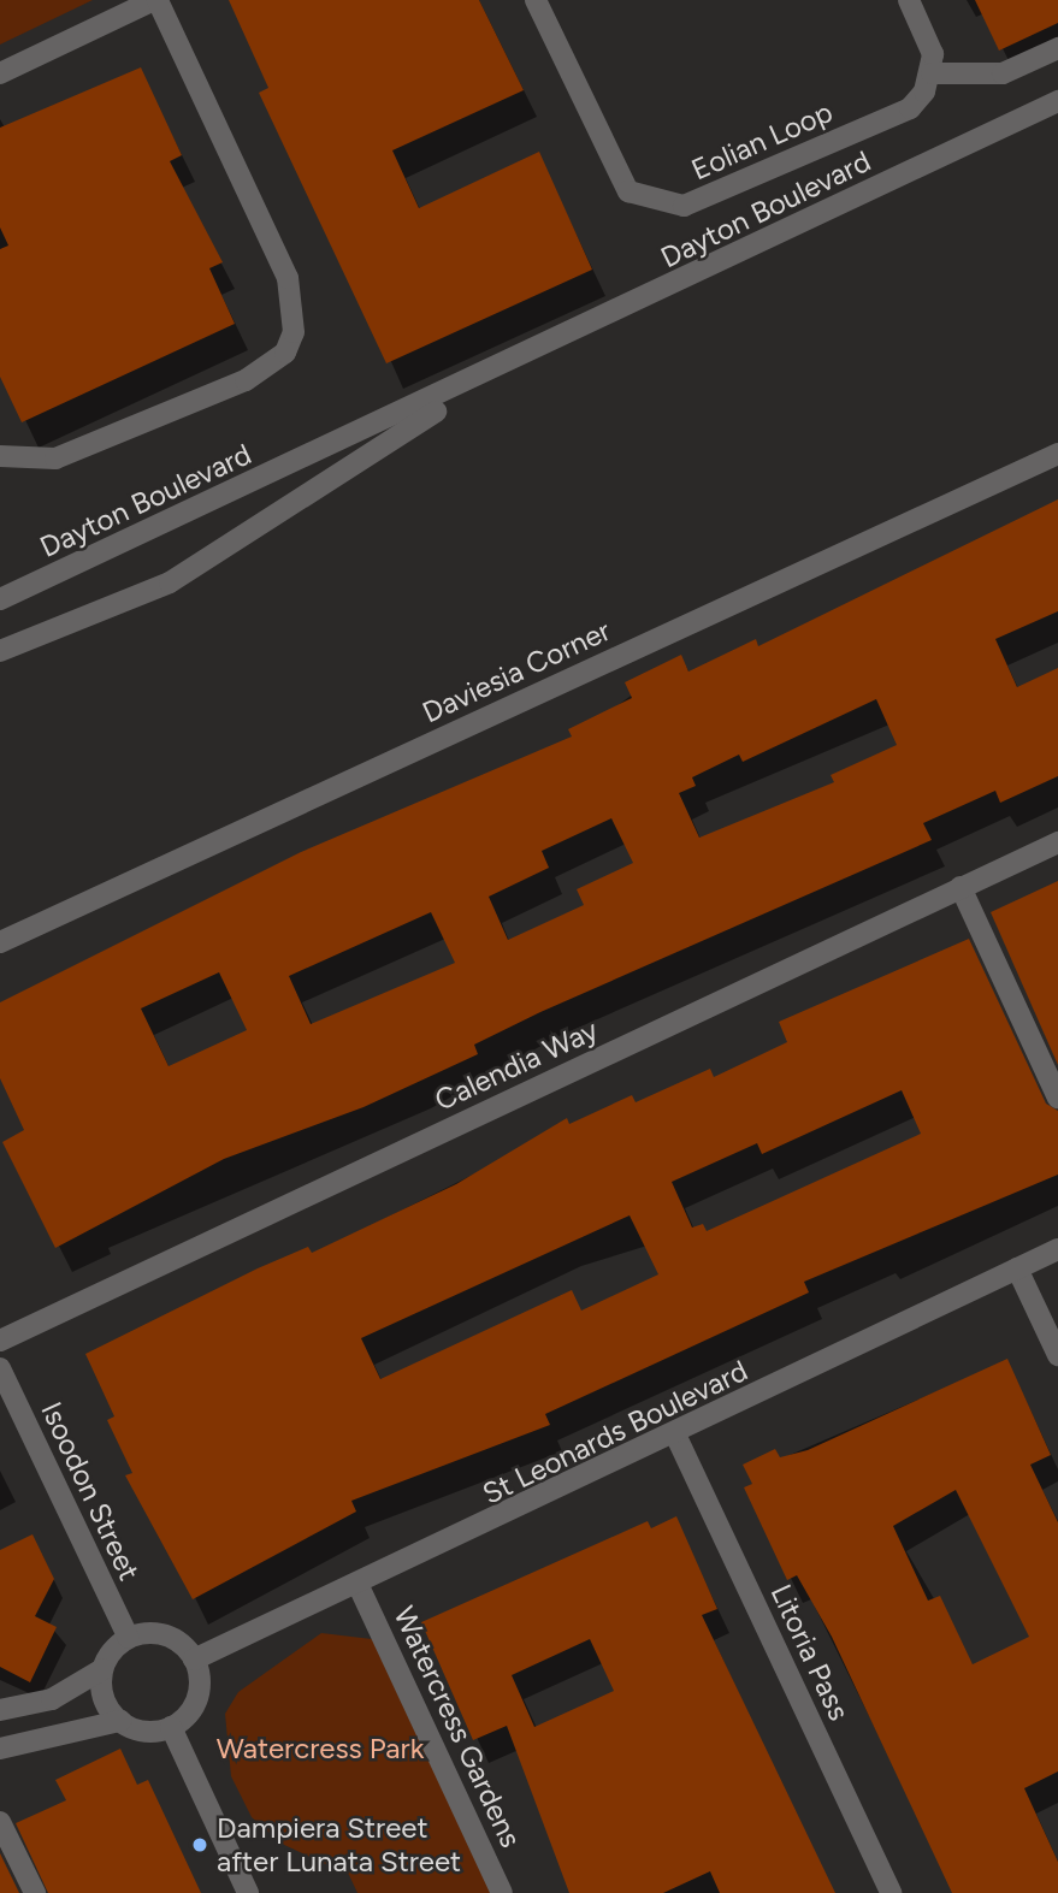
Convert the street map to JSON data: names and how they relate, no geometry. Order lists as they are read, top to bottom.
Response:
{
  "streets": {
    "street": [
      "Eolian Loop",
      "Dayton Boulevard",
      "Daviesia Corner",
      "Calendia Way",
      "St Leonards Boulevard",
      "Isoodon Street",
      "Litoria Pass",
      "Watercress Gardens"
    ]
  },
  "crossings": [
    ["St Leonards Boulevard", "Isoodon Street"],
    ["St Leonards Boulevard", "Litoria Pass"],
    ["St Leonards Boulevard", "Watercress Gardens"]
  ],
  "parks": ["Watercress Park"],
  "places": ["Dampiera Street after Lunata Street"]
}
